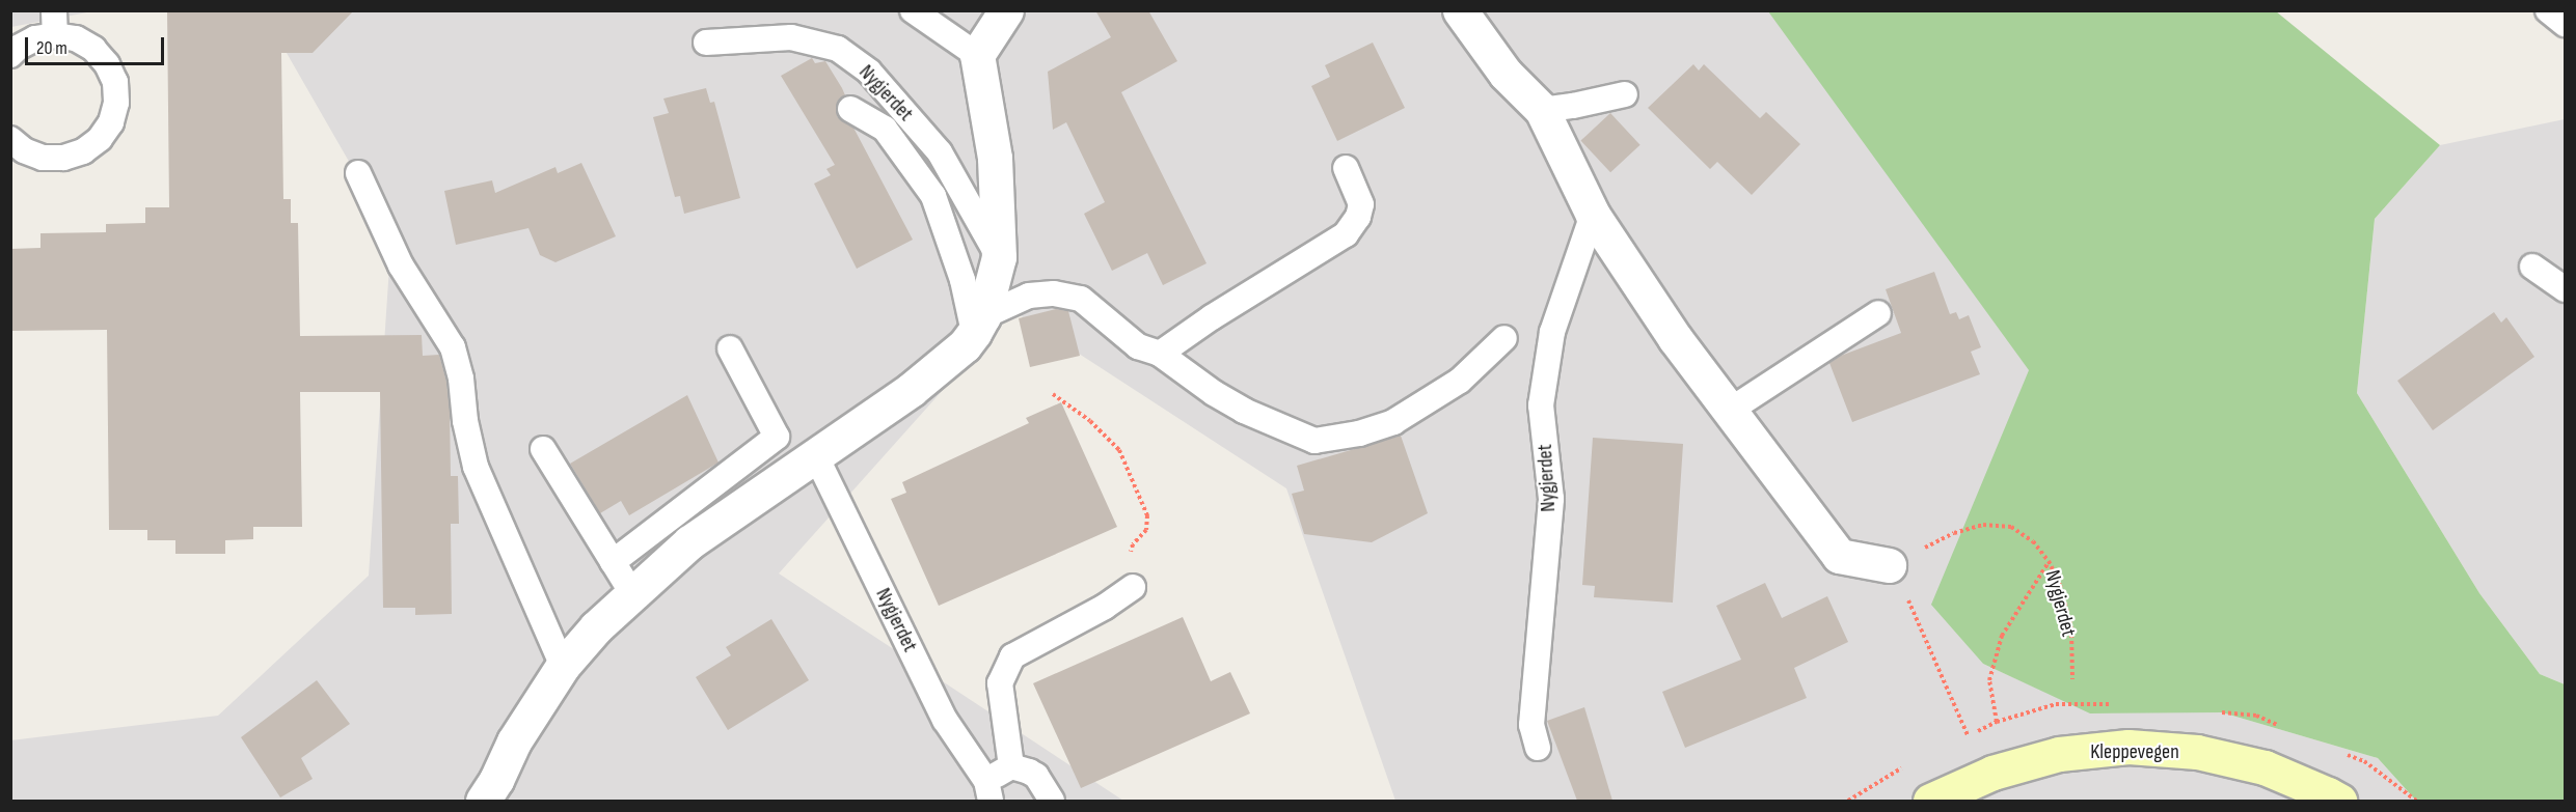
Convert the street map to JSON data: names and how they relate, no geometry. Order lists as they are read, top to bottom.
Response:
{
  "streets": {
    "main road": ["Kleppevegen"],
    "lane": ["Nygjerdet"]
  },
  "scale_bar": "20 m"
}
